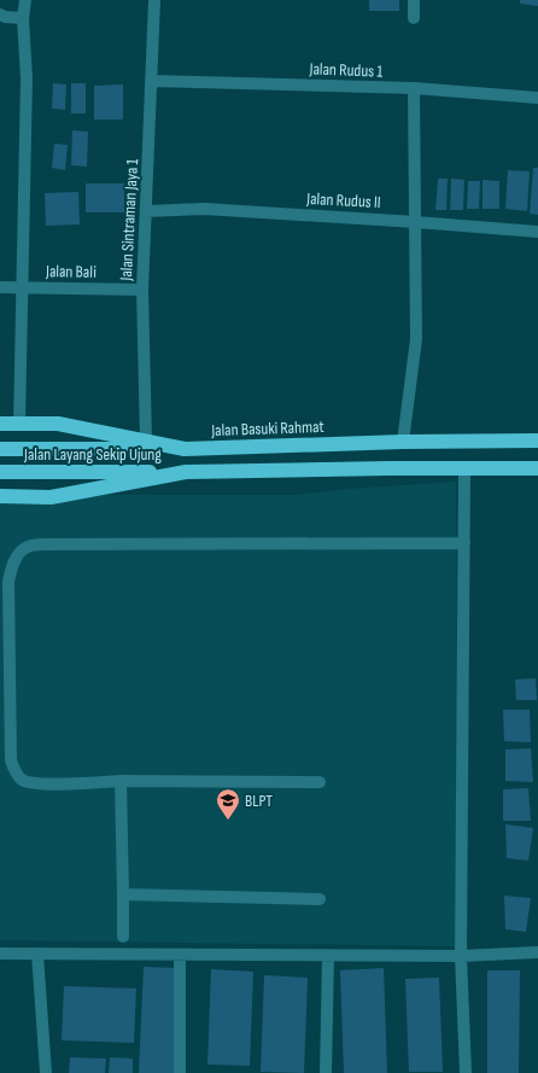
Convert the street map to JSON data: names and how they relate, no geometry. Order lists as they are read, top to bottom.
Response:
{
  "streets": {
    "highway": ["Jalan Basuki Rahmat", "Jalan Layang Sekip Ujung"],
    "street": [
      "Jalan Rudus 1",
      "Jalan Rudus II",
      "Jalan Sintraman Jaya 1",
      "Jalan Bali"
    ]
  },
  "crossings": [
    ["Jalan Rudus 1", "Jalan Sintraman Jaya 1"],
    ["Jalan Rudus II", "Jalan Sintraman Jaya 1"],
    ["Jalan Sintraman Jaya 1", "Jalan Bali"],
    ["Jalan Sintraman Jaya 1", "Jalan Basuki Rahmat"],
    ["Jalan Basuki Rahmat", "Jalan Layang Sekip Ujung"]
  ],
  "places": {
    "school or university": ["BLPT"]
  }
}
